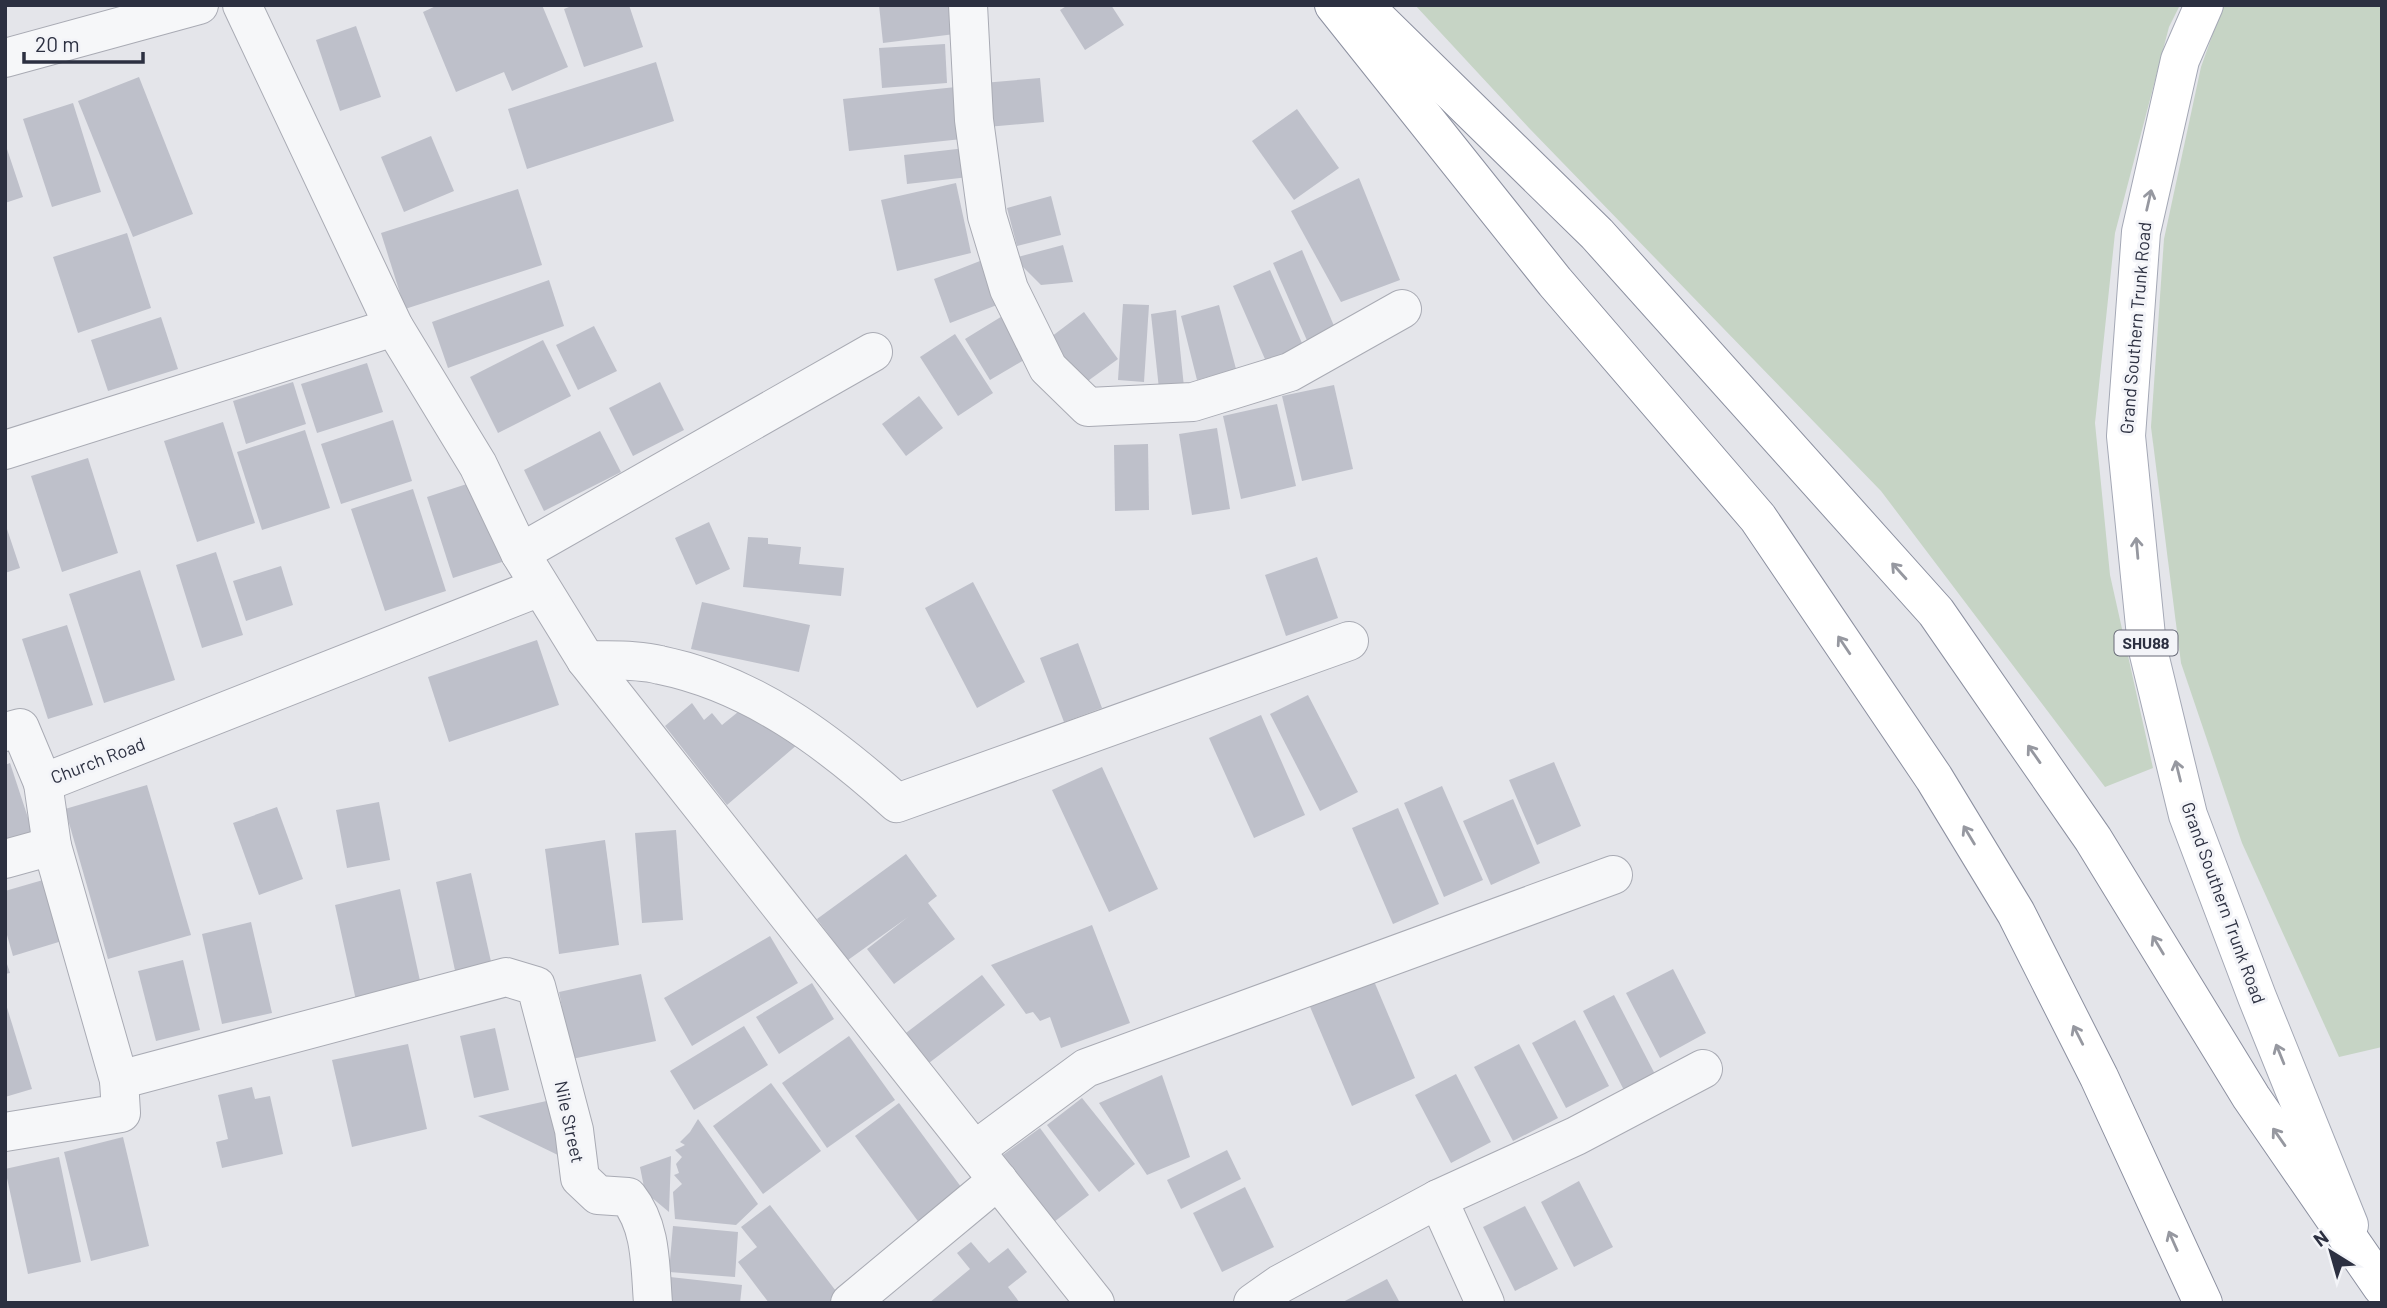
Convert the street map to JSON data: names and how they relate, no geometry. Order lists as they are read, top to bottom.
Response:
{
  "streets": {
    "main road": ["Grand Southern Trunk Road", "SHU88"],
    "street": ["Church Road", "Nile Street"]
  },
  "crossings": [
    ["Church Road", "Nile Street"]
  ],
  "one_way": ["Grand Southern Trunk Road"],
  "scale_bar": "20 m",
  "north": "top left"
}
